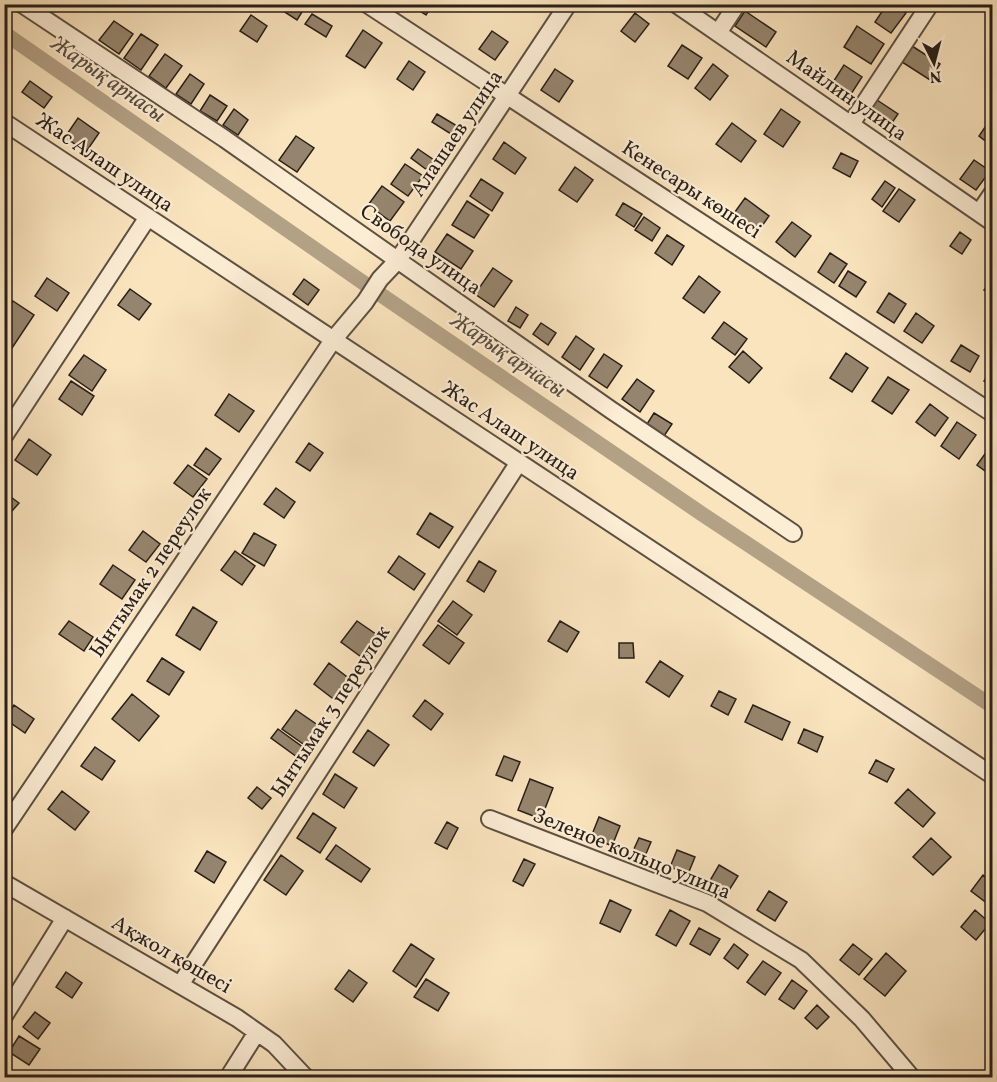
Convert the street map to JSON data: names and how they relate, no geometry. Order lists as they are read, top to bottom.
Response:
{
  "streets": {
    "street": [
      "Майлин улица",
      "Алашаев улица",
      "Жас Алаш улица",
      "Кенесары көшесі",
      "Свобода улица",
      "Ынтымак 2 переулок",
      "Ынтымак 3 переулок",
      "Зеленое кольцо улица",
      "Ақжол көшесі"
    ]
  },
  "crossings": [
    ["Алашаев улица", "Жас Алаш улица"],
    ["Алашаев улица", "Кенесары көшесі"],
    ["Алашаев улица", "Свобода улица"],
    ["Алашаев улица", "Ынтымак 2 переулок"],
    ["Жас Алаш улица", "Ынтымак 2 переулок"],
    ["Жас Алаш улица", "Ынтымак 3 переулок"],
    ["Ынтымак 3 переулок", "Ақжол көшесі"]
  ],
  "water": ["Жарық арнасы"],
  "north": "bottom"
}
